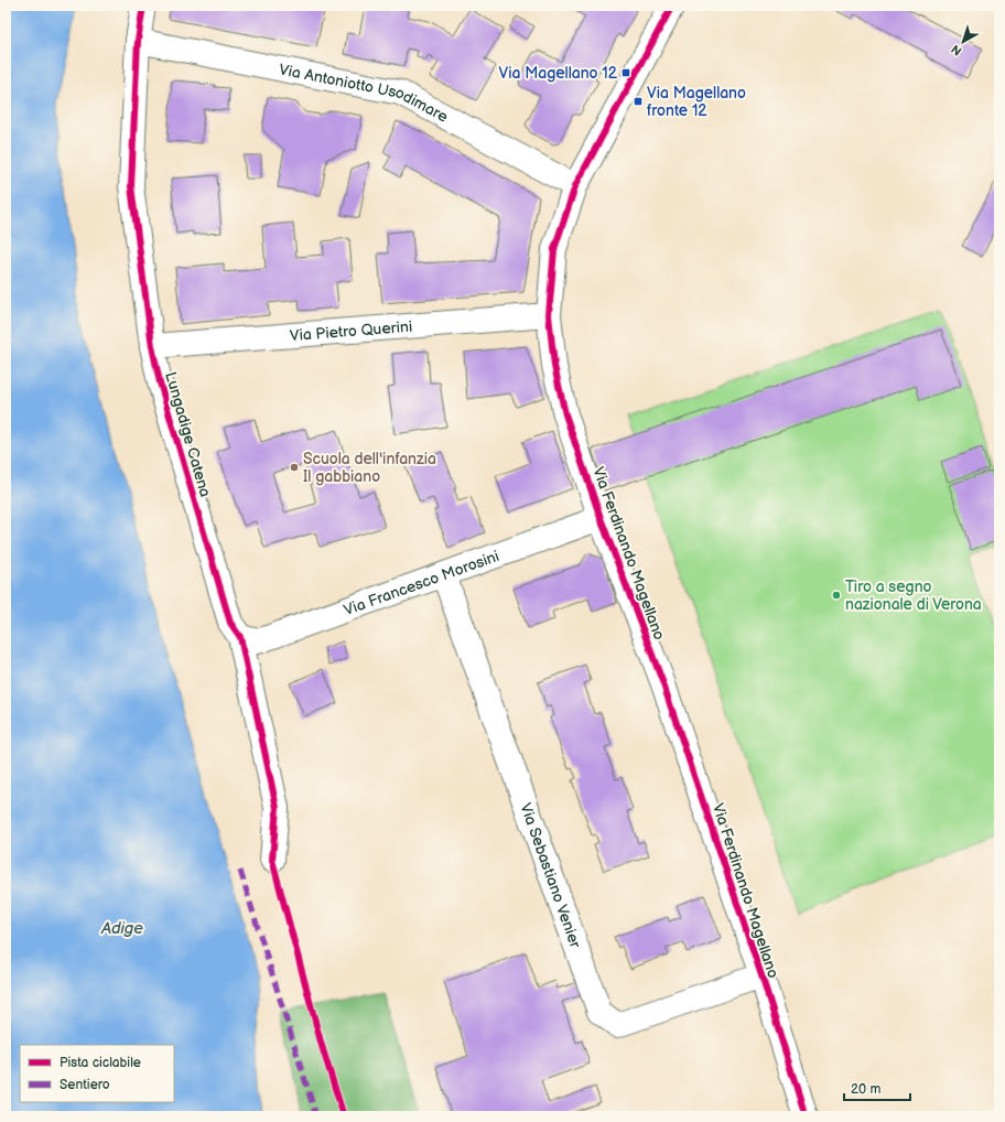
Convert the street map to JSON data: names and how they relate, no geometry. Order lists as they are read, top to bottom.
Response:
{
  "streets": {
    "street": [
      "Via Antoniotto Usodimare",
      "Via Pietro Querini",
      "Lungadige Catena",
      "Via Ferdinando Magellano",
      "Via Francesco Morosini",
      "Via Sebastiano Venier"
    ]
  },
  "crossings": [
    ["Via Antoniotto Usodimare", "Lungadige Catena"],
    ["Via Antoniotto Usodimare", "Via Ferdinando Magellano"],
    ["Via Pietro Querini", "Lungadige Catena"],
    ["Via Pietro Querini", "Via Ferdinando Magellano"],
    ["Lungadige Catena", "Via Francesco Morosini"],
    ["Via Ferdinando Magellano", "Via Francesco Morosini"],
    ["Via Ferdinando Magellano", "Via Sebastiano Venier"],
    ["Via Francesco Morosini", "Via Sebastiano Venier"]
  ],
  "water": ["Adige"],
  "places": {
    "transit": ["Via Magellano 12", "Via Magellano fronte 12"],
    "other": ["Scuola dell'infanzia Il gabbiano", "Tiro a segno nazionale di Verona"]
  },
  "legend": ["Pista ciclabile", "Sentiero"],
  "scale_bar": "20 m",
  "north": "bottom left"
}
